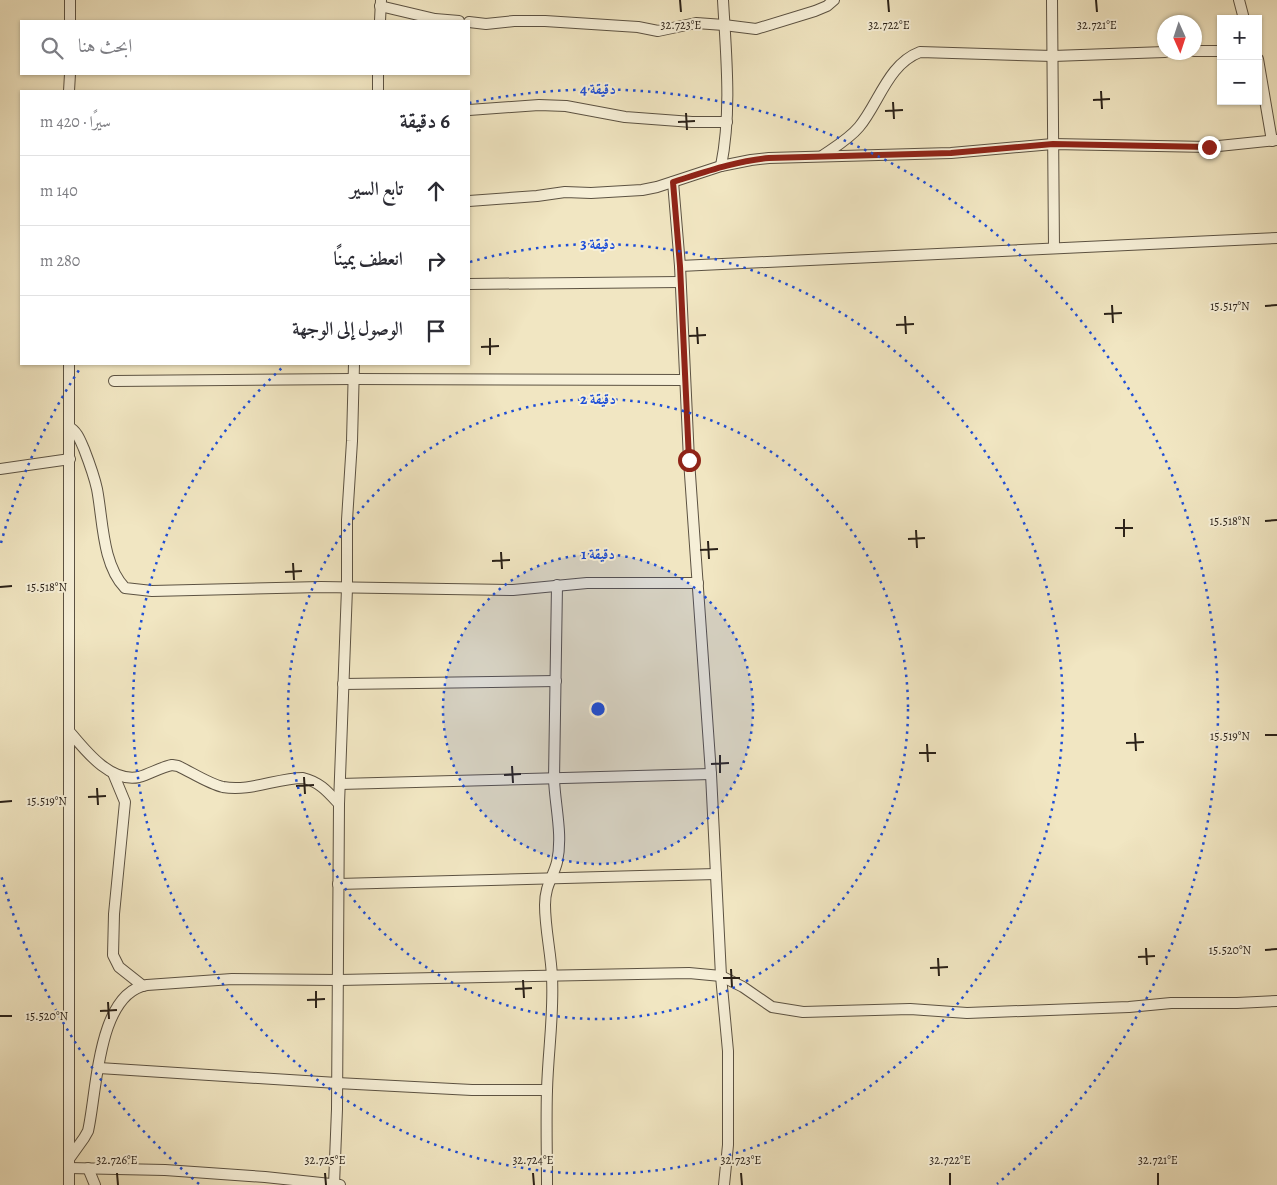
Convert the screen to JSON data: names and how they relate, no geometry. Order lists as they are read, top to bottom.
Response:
{
  "north": "bottom",
  "page": {
    "map_buttons": ["+", "−"],
    "search": "ابحث هنا",
    "heading": ["6 دقيقة", "سيرًا · 420 m"],
    "list": [
      ["تابع السير", "140 m"],
      ["انعطف يمينًا", "280 m"],
      "الوصول إلى الوجهة"
    ]
  },
  "coordinates": [
    "32.723°E",
    "32.722°E",
    "32.721°E",
    "15.517°N",
    "15.518°N",
    "15.519°N",
    "15.520°N",
    "32.726°E",
    "32.725°E",
    "32.724°E"
  ],
  "rings": [
    "4 دقيقة",
    "3 دقيقة",
    "2 دقيقة",
    "1 دقيقة"
  ]
}
